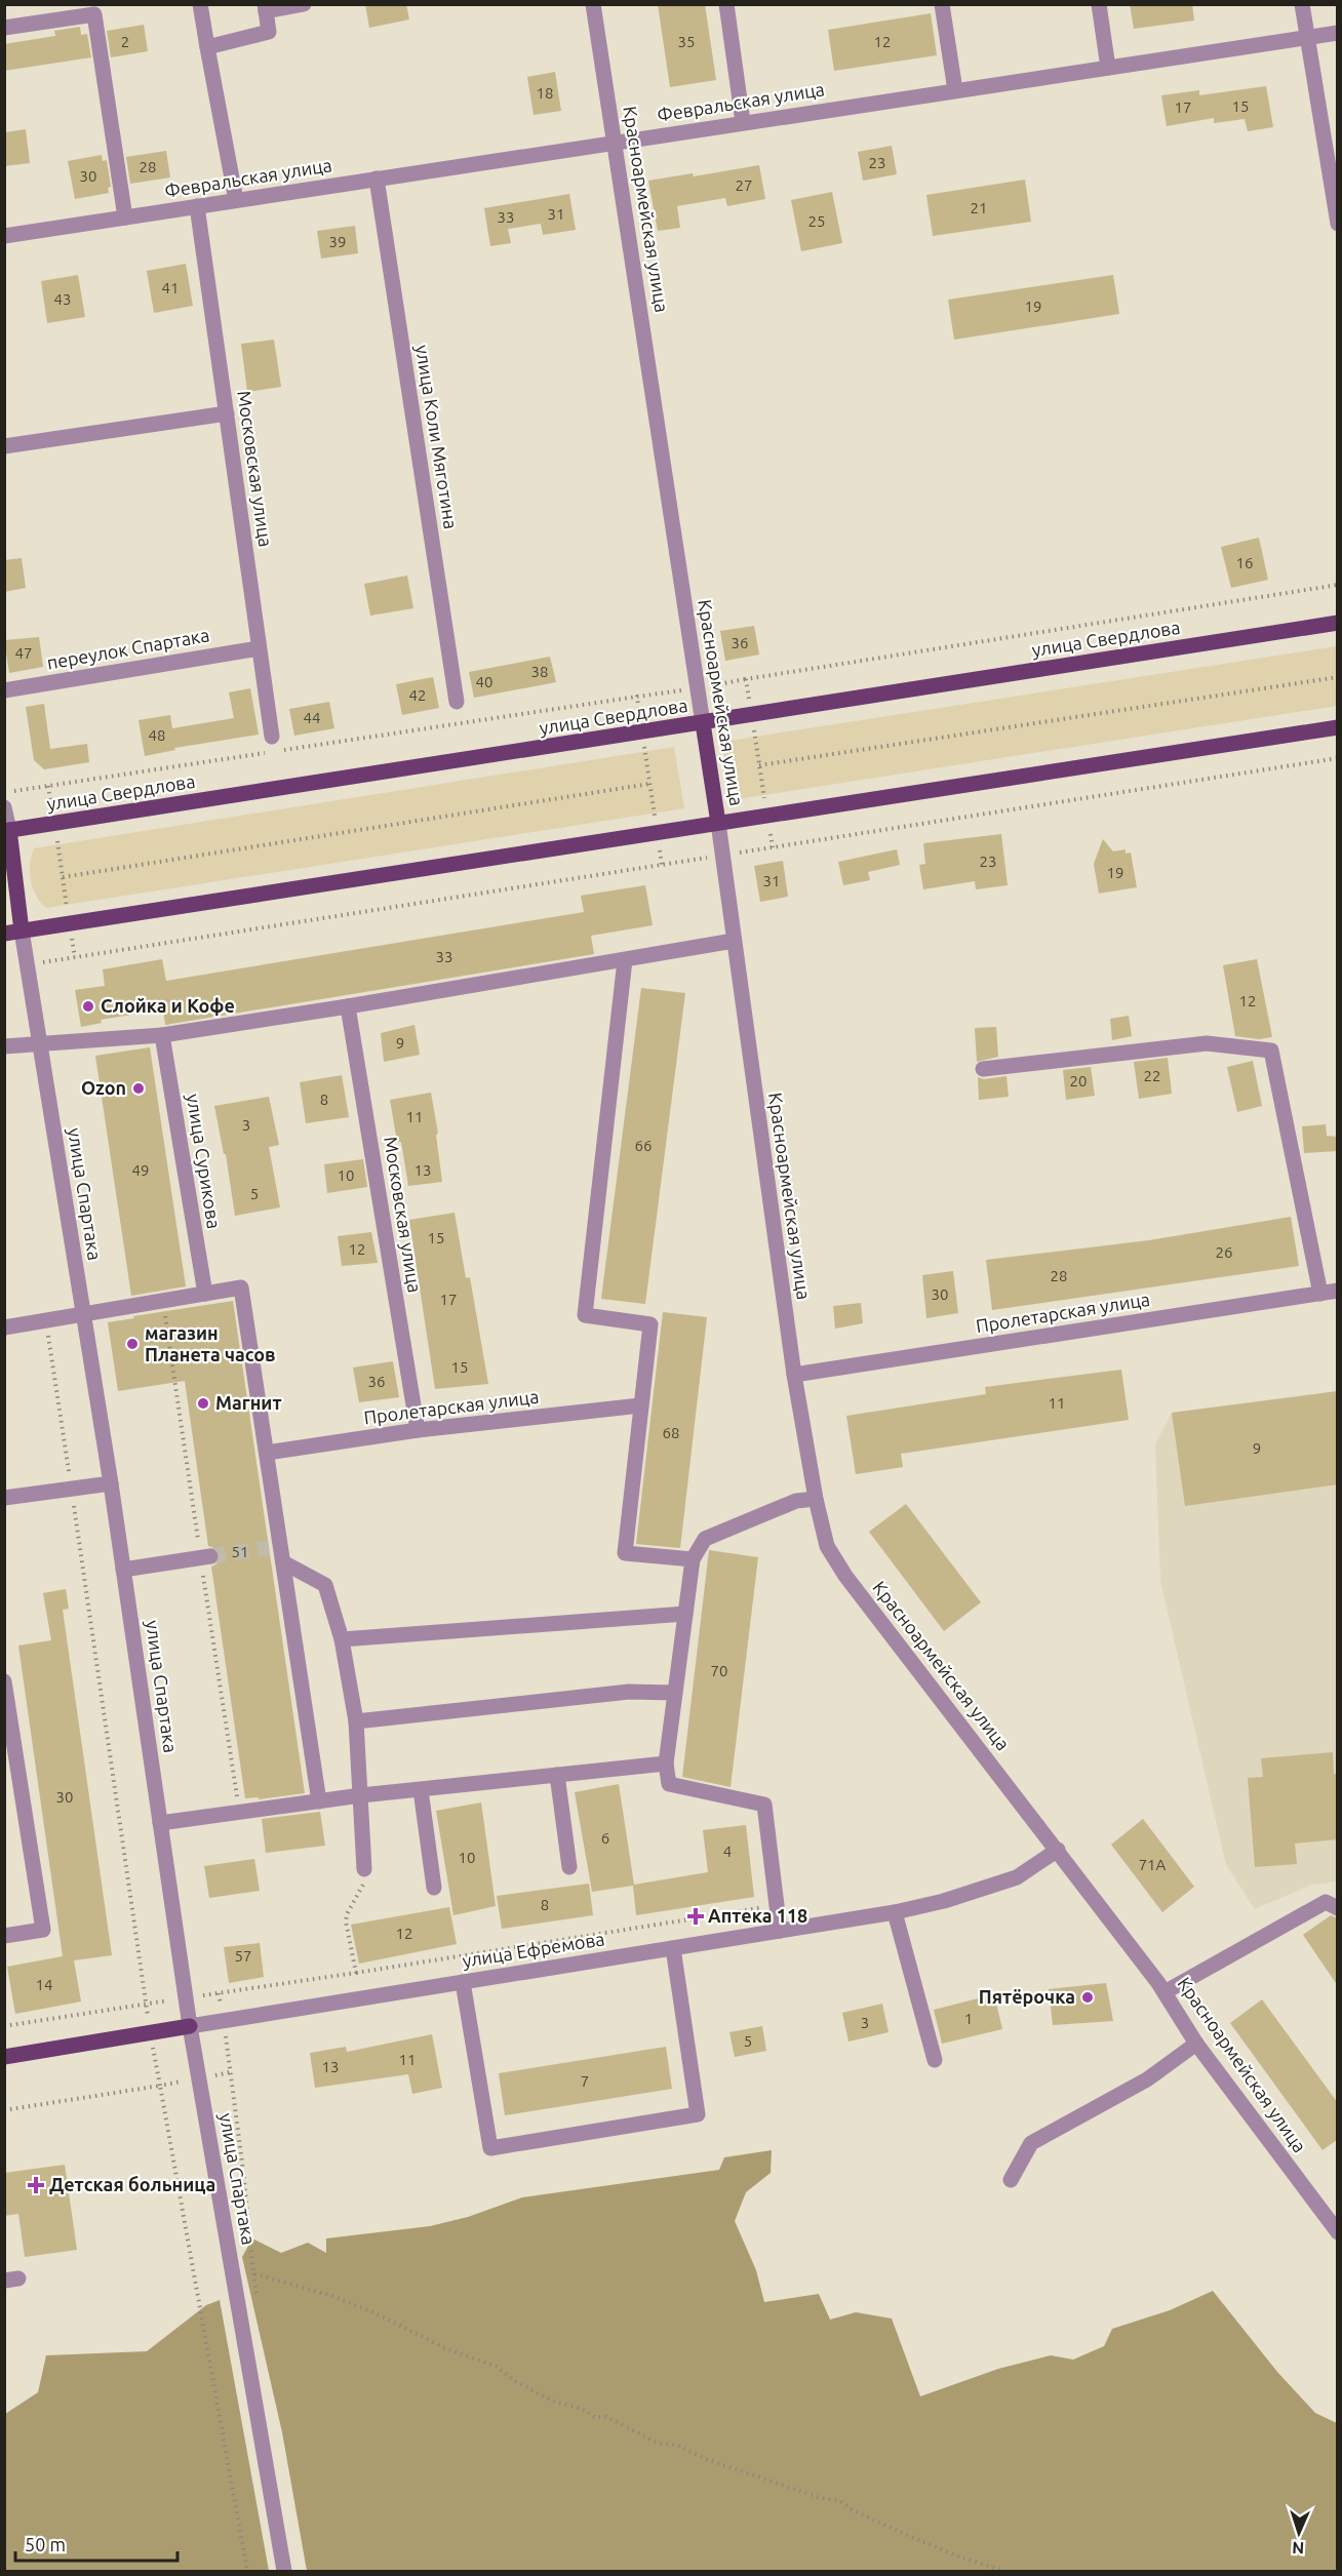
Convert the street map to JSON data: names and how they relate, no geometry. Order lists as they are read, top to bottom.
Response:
{
  "streets": {
    "main road": [
      "Красноармейская улица",
      "улица Свердлова",
      "улица Спартака",
      "улица Ефремова"
    ],
    "street": [
      "Февральская улица",
      "улица Коли Мяготина",
      "Московская улица",
      "переулок Спартака",
      "улица Сурикова",
      "Пролетарская улица"
    ]
  },
  "crossings": [
    ["Февральская улица", "Красноармейская улица"],
    ["Февральская улица", "улица Коли Мяготина"],
    ["Февральская улица", "Московская улица"],
    ["Красноармейская улица", "улица Свердлова"],
    ["Красноармейская улица", "Пролетарская улица"],
    ["Красноармейская улица", "улица Ефремова"],
    ["Московская улица", "переулок Спартака"],
    ["Московская улица", "Пролетарская улица"],
    ["улица Свердлова", "улица Спартака"],
    ["улица Спартака", "улица Ефремова"]
  ],
  "places": {
    "other": [
      "Слойка и Кофе",
      "Ozon",
      "магазин Планета часов",
      "Магнит",
      "Пятёрочка"
    ],
    "health": ["Аптека 118", "Детская больница"]
  },
  "house_numbers": [
    "2",
    "35",
    "12",
    "18",
    "15",
    "17",
    "23",
    "28",
    "30",
    "27",
    "21",
    "31",
    "33",
    "25",
    "39",
    "41",
    "43",
    "19",
    "16",
    "36",
    "47",
    "38",
    "40",
    "42",
    "44",
    "48",
    "23",
    "19",
    "31",
    "33",
    "12",
    "9",
    "22",
    "20",
    "8",
    "11",
    "3",
    "66",
    "49",
    "13",
    "10",
    "5",
    "15",
    "12",
    "26",
    "28",
    "30",
    "17",
    "15",
    "36",
    "11",
    "68",
    "9",
    "51",
    "70",
    "30",
    "6",
    "4",
    "10",
    "71А",
    "8",
    "12",
    "57",
    "14",
    "1",
    "3",
    "5",
    "11",
    "13",
    "7"
  ],
  "scale_bar": "50 m",
  "north": "bottom"
}
